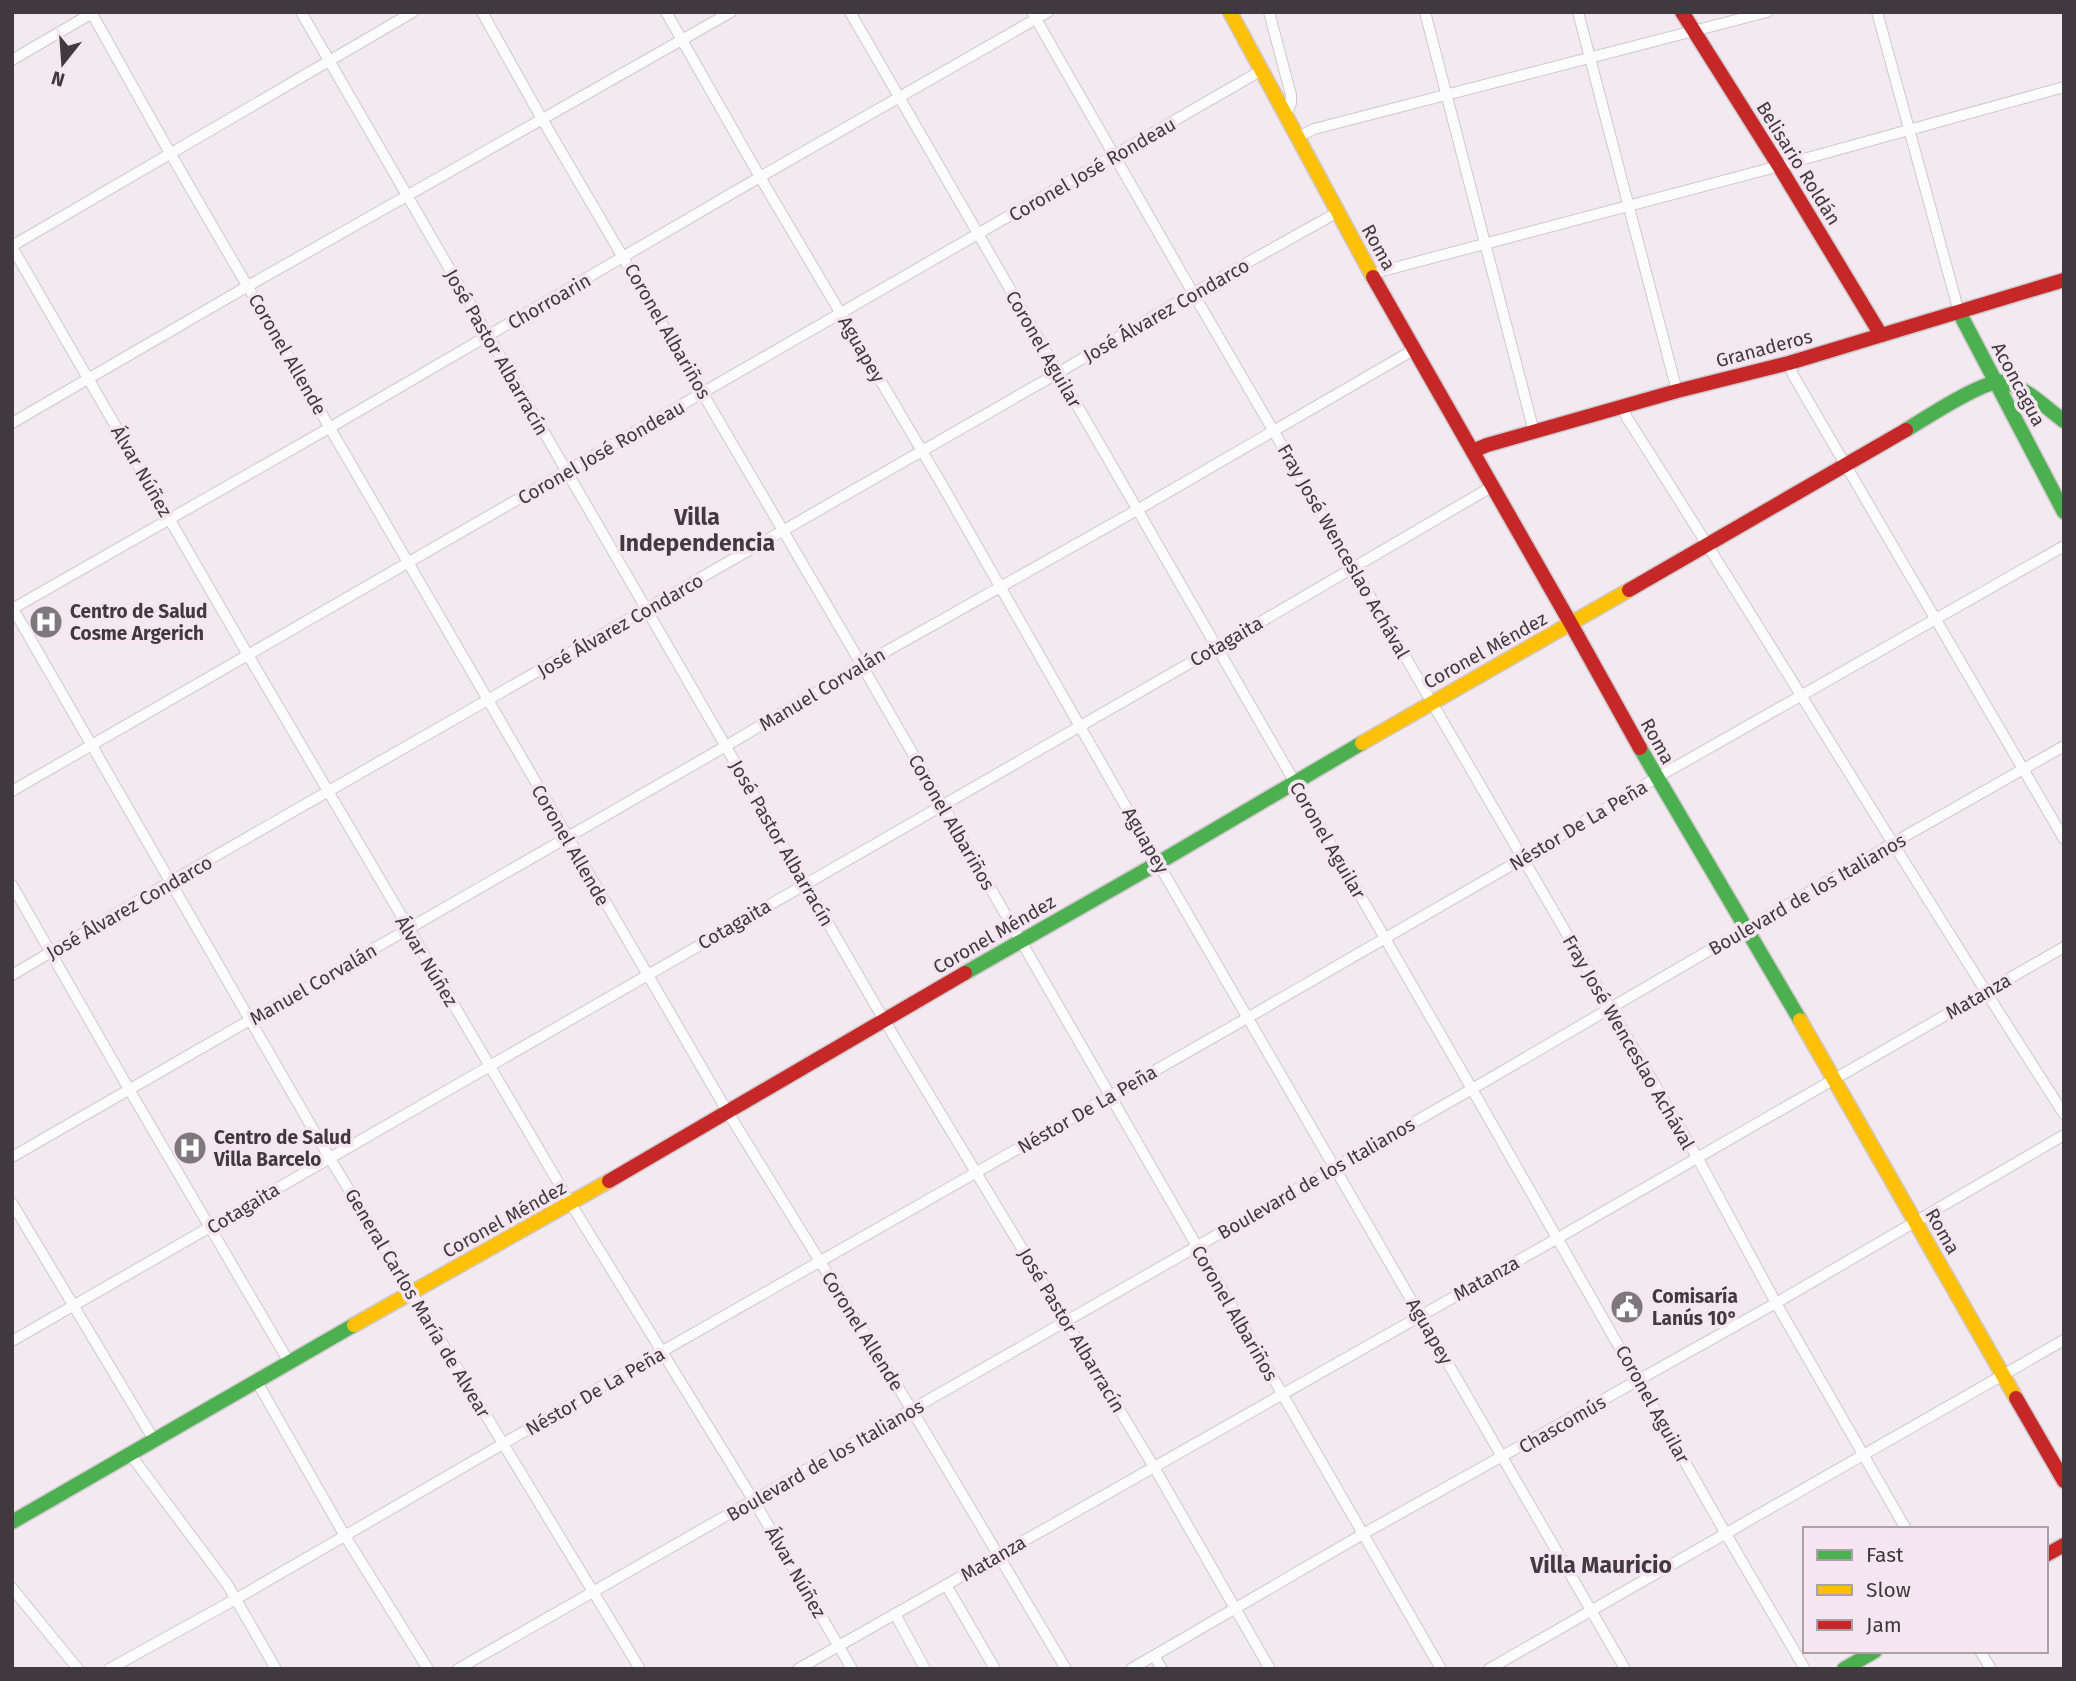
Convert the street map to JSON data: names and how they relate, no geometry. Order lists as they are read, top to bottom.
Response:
{
  "streets": {
    "street": [
      "Belisario Roldán",
      "Coronel José Rondeau",
      "Roma",
      "Chorroarin",
      "José Álvarez Condarco",
      "Coronel Albariños",
      "Granaderos",
      "Aguapey",
      "Coronel Aguilar",
      "José Pastor Albarracín",
      "Coronel Allende",
      "Aconcagua",
      "Álvar Núñez",
      "Fray José Wenceslao Achával",
      "Cotagaita",
      "Coronel Méndez",
      "Manuel Corvalán",
      "Néstor De La Peña",
      "Boulevard de los Italianos",
      "Matanza",
      "General Carlos María de Alvear",
      "Chascomús"
    ]
  },
  "crossings": [
    ["Belisario Roldán", "Granaderos"],
    ["Coronel José Rondeau", "Roma"],
    ["Coronel José Rondeau", "Coronel Albariños"],
    ["Coronel José Rondeau", "Aguapey"],
    ["Coronel José Rondeau", "Coronel Aguilar"],
    ["Coronel José Rondeau", "José Pastor Albarracín"],
    ["Coronel José Rondeau", "Coronel Allende"],
    ["Coronel José Rondeau", "Álvar Núñez"],
    ["Coronel José Rondeau", "Fray José Wenceslao Achával"],
    ["Coronel José Rondeau", "General Carlos María de Alvear"],
    ["Roma", "José Álvarez Condarco"],
    ["Roma", "Granaderos"],
    ["Roma", "Cotagaita"],
    ["Roma", "Coronel Méndez"],
    ["Roma", "Manuel Corvalán"],
    ["Roma", "Néstor De La Peña"],
    ["Roma", "Boulevard de los Italianos"],
    ["Roma", "Matanza"],
    ["Roma", "Chascomús"],
    ["Chorroarin", "Coronel Albariños"],
    ["Chorroarin", "Aguapey"],
    ["Chorroarin", "Coronel Aguilar"],
    ["Chorroarin", "José Pastor Albarracín"],
    ["Chorroarin", "Coronel Allende"],
    ["Chorroarin", "Álvar Núñez"],
    ["Chorroarin", "Fray José Wenceslao Achával"],
    ["Chorroarin", "General Carlos María de Alvear"],
    ["José Álvarez Condarco", "Coronel Albariños"],
    ["José Álvarez Condarco", "Aguapey"],
    ["José Álvarez Condarco", "Coronel Aguilar"],
    ["José Álvarez Condarco", "José Pastor Albarracín"],
    ["José Álvarez Condarco", "Coronel Allende"],
    ["José Álvarez Condarco", "Álvar Núñez"],
    ["José Álvarez Condarco", "Fray José Wenceslao Achával"],
    ["José Álvarez Condarco", "General Carlos María de Alvear"],
    ["Coronel Albariños", "Cotagaita"],
    ["Coronel Albariños", "Coronel Méndez"],
    ["Coronel Albariños", "Manuel Corvalán"],
    ["Coronel Albariños", "Néstor De La Peña"],
    ["Coronel Albariños", "Boulevard de los Italianos"],
    ["Coronel Albariños", "Matanza"],
    ["Coronel Albariños", "Chascomús"],
    ["Granaderos", "Aconcagua"],
    ["Aguapey", "Cotagaita"],
    ["Aguapey", "Coronel Méndez"],
    ["Aguapey", "Manuel Corvalán"],
    ["Aguapey", "Néstor De La Peña"],
    ["Aguapey", "Boulevard de los Italianos"],
    ["Aguapey", "Matanza"],
    ["Aguapey", "Chascomús"],
    ["Coronel Aguilar", "Cotagaita"],
    ["Coronel Aguilar", "Coronel Méndez"],
    ["Coronel Aguilar", "Manuel Corvalán"],
    ["Coronel Aguilar", "Néstor De La Peña"],
    ["Coronel Aguilar", "Boulevard de los Italianos"],
    ["Coronel Aguilar", "Matanza"],
    ["Coronel Aguilar", "Chascomús"],
    ["José Pastor Albarracín", "Cotagaita"],
    ["José Pastor Albarracín", "Coronel Méndez"],
    ["José Pastor Albarracín", "Manuel Corvalán"],
    ["José Pastor Albarracín", "Néstor De La Peña"],
    ["José Pastor Albarracín", "Boulevard de los Italianos"],
    ["José Pastor Albarracín", "Matanza"],
    ["José Pastor Albarracín", "Chascomús"],
    ["Coronel Allende", "Cotagaita"],
    ["Coronel Allende", "Coronel Méndez"],
    ["Coronel Allende", "Manuel Corvalán"],
    ["Coronel Allende", "Néstor De La Peña"],
    ["Coronel Allende", "Boulevard de los Italianos"],
    ["Coronel Allende", "Matanza"],
    ["Aconcagua", "Coronel Méndez"],
    ["Álvar Núñez", "Cotagaita"],
    ["Álvar Núñez", "Coronel Méndez"],
    ["Álvar Núñez", "Manuel Corvalán"],
    ["Álvar Núñez", "Néstor De La Peña"],
    ["Álvar Núñez", "Boulevard de los Italianos"],
    ["Álvar Núñez", "Matanza"],
    ["Fray José Wenceslao Achával", "Cotagaita"],
    ["Fray José Wenceslao Achával", "Coronel Méndez"],
    ["Fray José Wenceslao Achával", "Manuel Corvalán"],
    ["Fray José Wenceslao Achával", "Néstor De La Peña"],
    ["Fray José Wenceslao Achával", "Boulevard de los Italianos"],
    ["Fray José Wenceslao Achával", "Matanza"],
    ["Fray José Wenceslao Achával", "Chascomús"],
    ["Cotagaita", "General Carlos María de Alvear"],
    ["Coronel Méndez", "General Carlos María de Alvear"],
    ["Manuel Corvalán", "General Carlos María de Alvear"],
    ["Néstor De La Peña", "General Carlos María de Alvear"],
    ["Boulevard de los Italianos", "General Carlos María de Alvear"]
  ],
  "districts": ["Villa Independencia", "Villa Mauricio"],
  "places": {
    "hospital": ["Centro de Salud Cosme Argerich", "Centro de Salud Villa Barcelo"],
    "public building": ["Comisaría Lanús 10°"]
  },
  "legend": ["Fast", "Slow", "Jam"],
  "north": "bottom"
}
